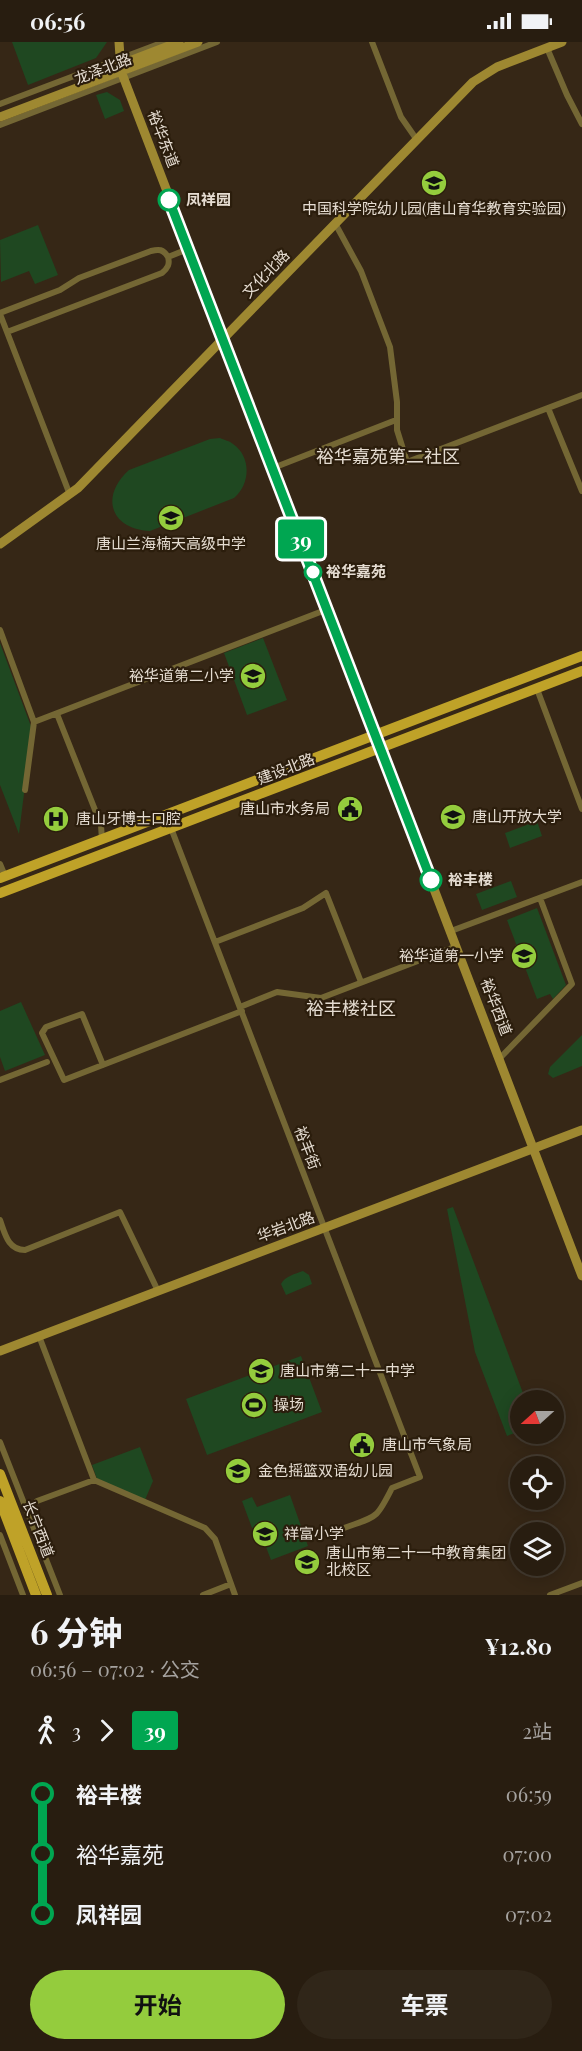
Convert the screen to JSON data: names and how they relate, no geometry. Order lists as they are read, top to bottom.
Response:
{
  "streets": {
    "main road": ["建设北路", "长宁西道"],
    "street": [
      "龙泽北路",
      "裕华东道",
      "文化北路",
      "裕华西道",
      "裕丰街",
      "华岩北路"
    ]
  },
  "crossings": [
    ["龙泽北路", "裕华东道"],
    ["裕华东道", "文化北路"],
    ["裕华东道", "建设北路"],
    ["裕华东道", "裕华西道"],
    ["建设北路", "裕华西道"],
    ["建设北路", "裕丰街"],
    ["裕华西道", "华岩北路"],
    ["裕丰街", "华岩北路"]
  ],
  "districts": ["裕华嘉苑第二社区", "裕丰楼社区"],
  "places": {
    "school or university": [
      "中国科学院幼儿园(唐山育华教育实验园)",
      "唐山兰海楠天高级中学",
      "裕华道第二小学",
      "唐山开放大学",
      "裕华道第一小学",
      "唐山市第二十一中学",
      "金色摇篮双语幼儿园",
      "祥富小学",
      "唐山市第二十一中教育集团 北校区"
    ],
    "other": ["凤祥园", "裕华嘉苑", "裕丰楼"],
    "public building": ["唐山市水务局", "唐山市气象局"],
    "hospital": ["唐山牙博士口腔"],
    "sports": ["操场"]
  },
  "lines": ["bus line 39"],
  "north": "left",
  "page": {
    "status": "06:56",
    "on_map": "39",
    "heading": ["6 分钟", "06:56 – 07:02 · 公交", "¥12.80"],
    "legs": ["3", "39", "2站"],
    "list": [
      {
        "name": "裕丰楼",
        "value": "06:59"
      },
      {
        "name": "裕华嘉苑",
        "value": "07:00"
      },
      {
        "name": "凤祥园",
        "value": "07:02"
      }
    ],
    "buttons": ["开始", "车票"]
  }
}
